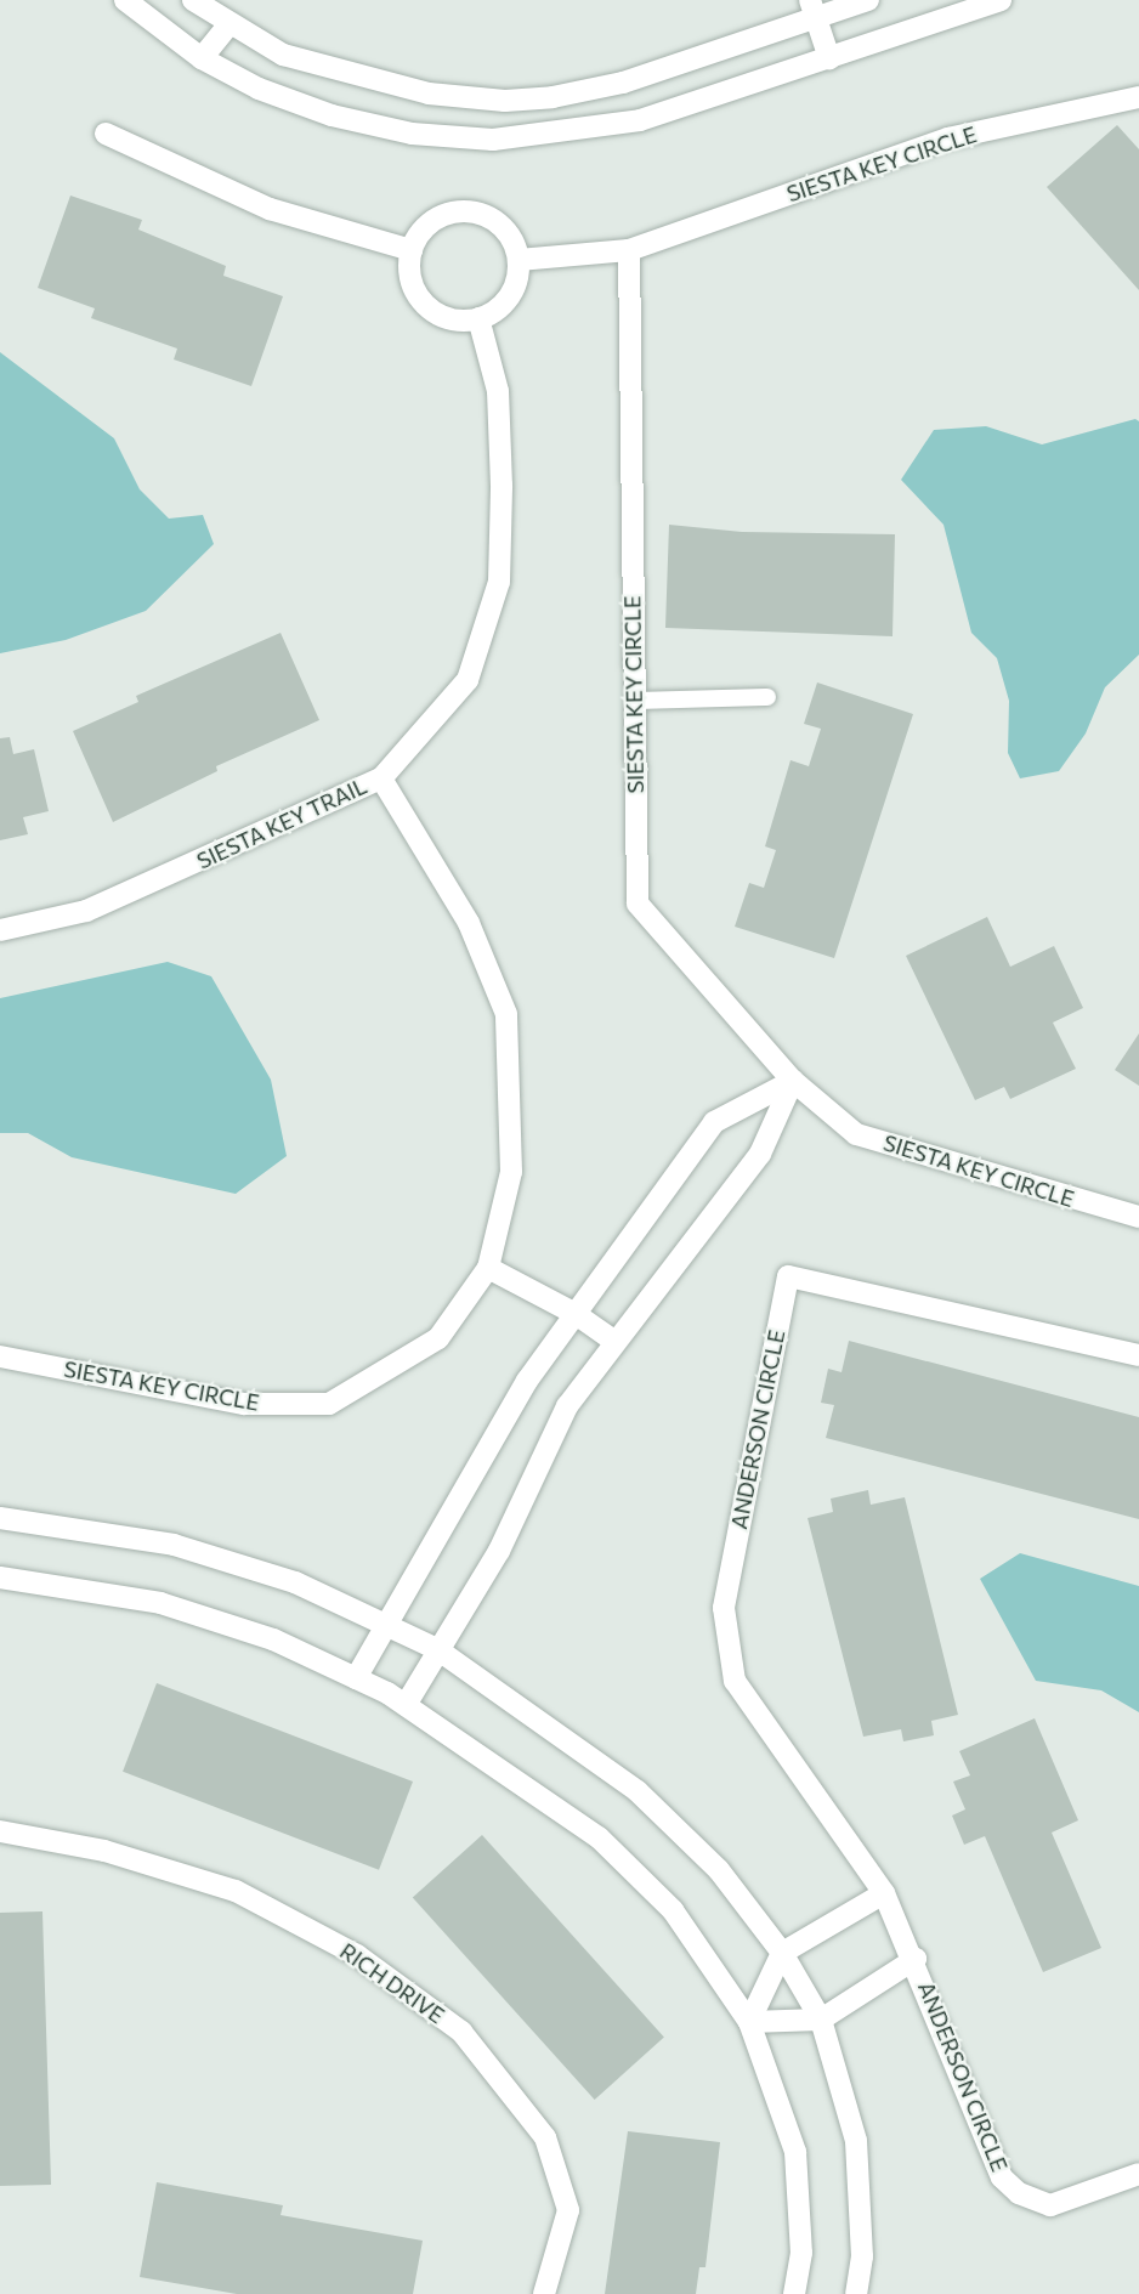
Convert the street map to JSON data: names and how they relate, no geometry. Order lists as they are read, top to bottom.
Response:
{
  "streets": {
    "street": [
      "SIESTA KEY CIRCLE",
      "SIESTA KEY TRAIL",
      "ANDERSON CIRCLE",
      "RICH DRIVE"
    ]
  },
  "crossings": [
    ["SIESTA KEY CIRCLE", "SIESTA KEY TRAIL"]
  ]
}
